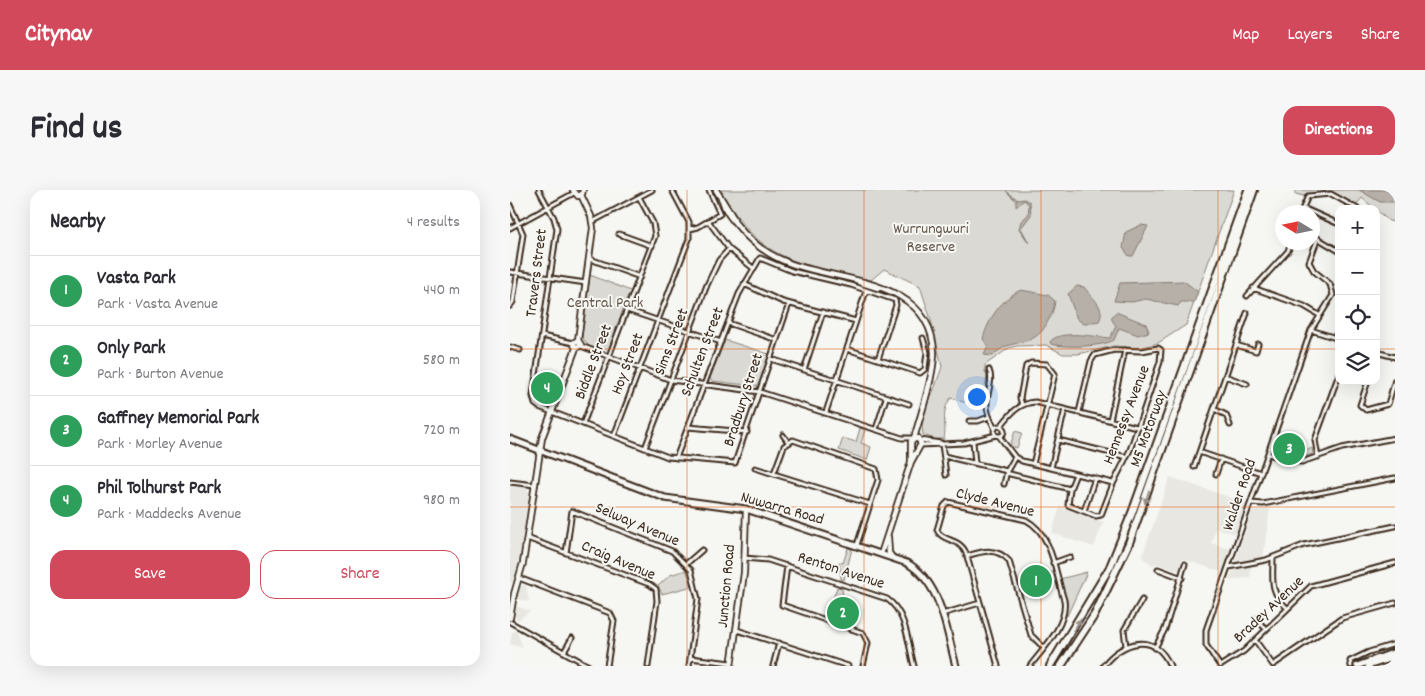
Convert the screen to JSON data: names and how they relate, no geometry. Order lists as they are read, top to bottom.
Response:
{
  "streets": {
    "highway": ["M5 Motorway"],
    "main road": ["Nuwarra Road"],
    "street": [
      "Travers Street",
      "Sims Street",
      "Schulten Street",
      "Biddle Street",
      "Hoy Street",
      "Bradbury Street",
      "Hennessy Avenue",
      "Walder Road",
      "Clyde Avenue",
      "Selway Avenue",
      "Craig Avenue",
      "Renton Avenue",
      "Junction Road",
      "Bradey Avenue"
    ]
  },
  "crossings": [
    ["Travers Street", "Bradbury Street"],
    ["Sims Street", "Bradbury Street"],
    ["Schulten Street", "Bradbury Street"],
    ["Biddle Street", "Bradbury Street"],
    ["Hoy Street", "Bradbury Street"],
    ["Walder Road", "Bradey Avenue"],
    ["Nuwarra Road", "Junction Road"],
    ["Selway Avenue", "Craig Avenue"],
    ["Renton Avenue", "Junction Road"]
  ],
  "parks": ["Wurrungwuri Reserve", "Central Park"],
  "north": "left",
  "page": {
    "header": "Citynav",
    "nav": ["Map", "Layers", "Share"],
    "title": "Find us",
    "buttons": [
      "Directions",
      ["Save", "Share"]
    ],
    "heading": ["Nearby", "4 results"],
    "map_buttons": ["+", "−"],
    "list": [
      {
        "mark": "1",
        "name": "Vasta Park",
        "note": "Park · Vasta Avenue",
        "value": "440 m"
      },
      {
        "mark": "2",
        "name": "Only Park",
        "note": "Park · Burton Avenue",
        "value": "580 m"
      },
      {
        "mark": "3",
        "name": "Gaffney Memorial Park",
        "note": "Park · Morley Avenue",
        "value": "720 m"
      },
      {
        "mark": "4",
        "name": "Phil Tolhurst Park",
        "note": "Park · Maddecks Avenue",
        "value": "980 m"
      }
    ],
    "pins": [
      "4",
      "3",
      "1",
      "2"
    ]
  }
}
